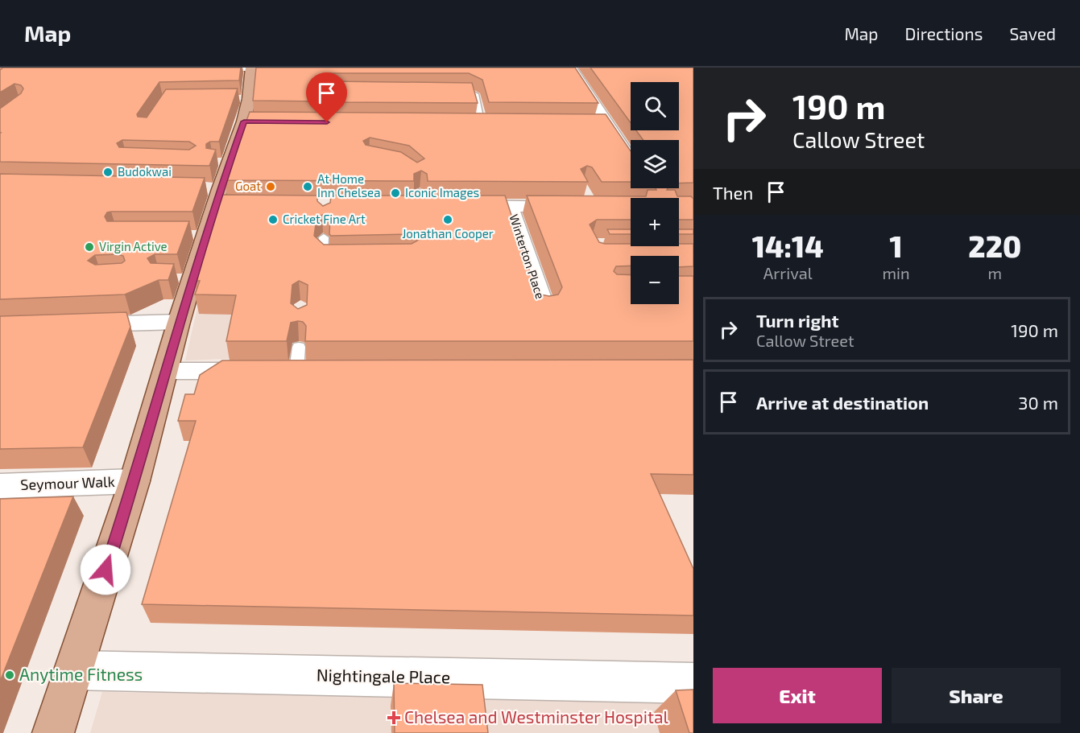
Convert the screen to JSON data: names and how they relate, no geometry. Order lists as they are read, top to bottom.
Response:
{
  "streets": {
    "street": ["Winterton Place", "Seymour Walk", "Nightingale Place"]
  },
  "places": {
    "other": [
      "Budokwai",
      "Goat",
      "At Home Inn Chelsea",
      "Iconic Images",
      "Cricket Fine Art",
      "Jonathan Cooper",
      "Virgin Active",
      "Anytime Fitness"
    ],
    "health": ["Chelsea and Westminster Hospital"]
  },
  "page": {
    "header": "Map",
    "nav": ["Map", "Directions", "Saved"],
    "turn": ["190 m", "Callow Street"],
    "map_buttons": ["+", "−"],
    "then": "Then",
    "eta": [
      "14:14",
      "Arrival",
      "1",
      "min",
      "220",
      "m"
    ],
    "list": [
      {
        "name": "Turn right",
        "note": "Callow Street",
        "value": "190 m"
      },
      {
        "name": "Arrive at destination",
        "value": "30 m"
      }
    ],
    "buttons": ["Exit", "Share"]
  }
}
